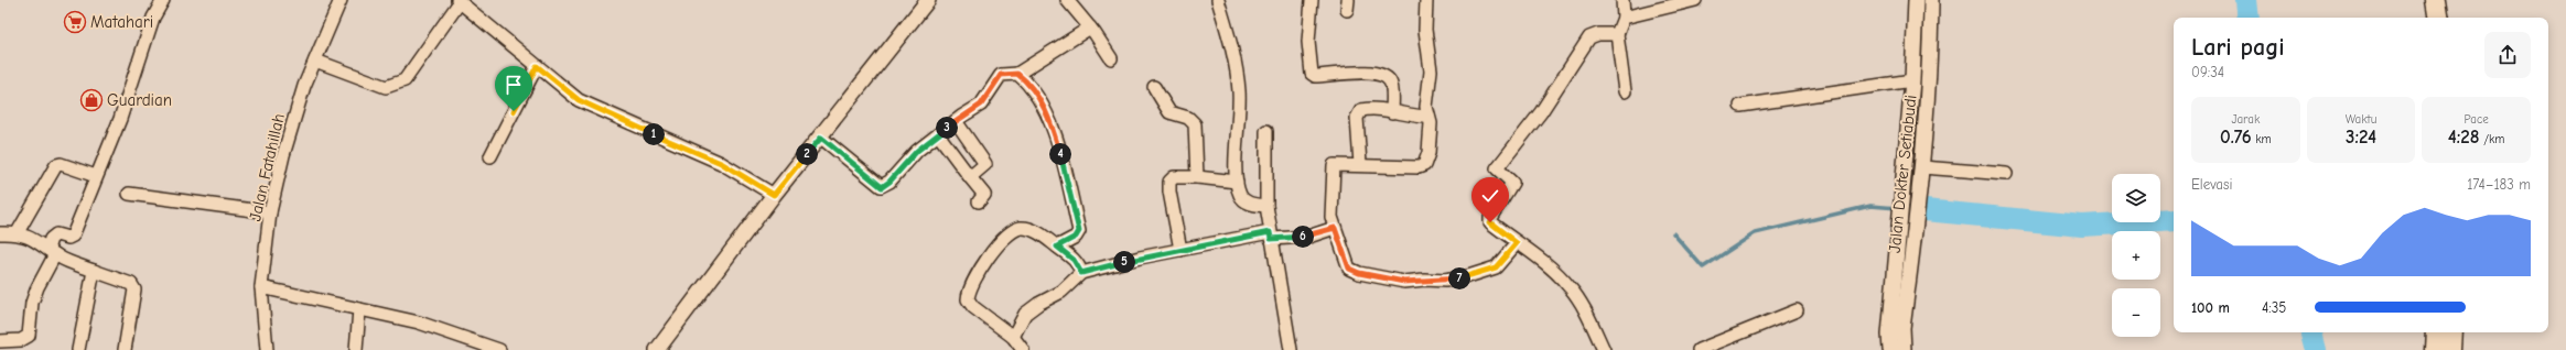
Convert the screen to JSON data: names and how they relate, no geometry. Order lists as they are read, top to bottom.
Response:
{
  "streets": {
    "street": ["Jalan Fatahillah", "Jalan Dokter Setiabudi"]
  },
  "places": {
    "supermarket": ["Matahari"],
    "shop": ["Guardian"]
  },
  "page": {
    "heading": ["Lari pagi", "09:34"],
    "stats": [
      ["Jarak", "0.76 km"],
      ["Waktu", "3:24"],
      ["Pace", "4:28 /km"]
    ],
    "pins": [
      "3",
      "1",
      "2",
      "4",
      "6",
      "5",
      "7"
    ],
    "chart": ["Elevasi", "174–183 m"],
    "map_buttons": ["+", "−"],
    "list": [
      {
        "name": "100 m",
        "note": "4:35"
      }
    ]
  }
}
